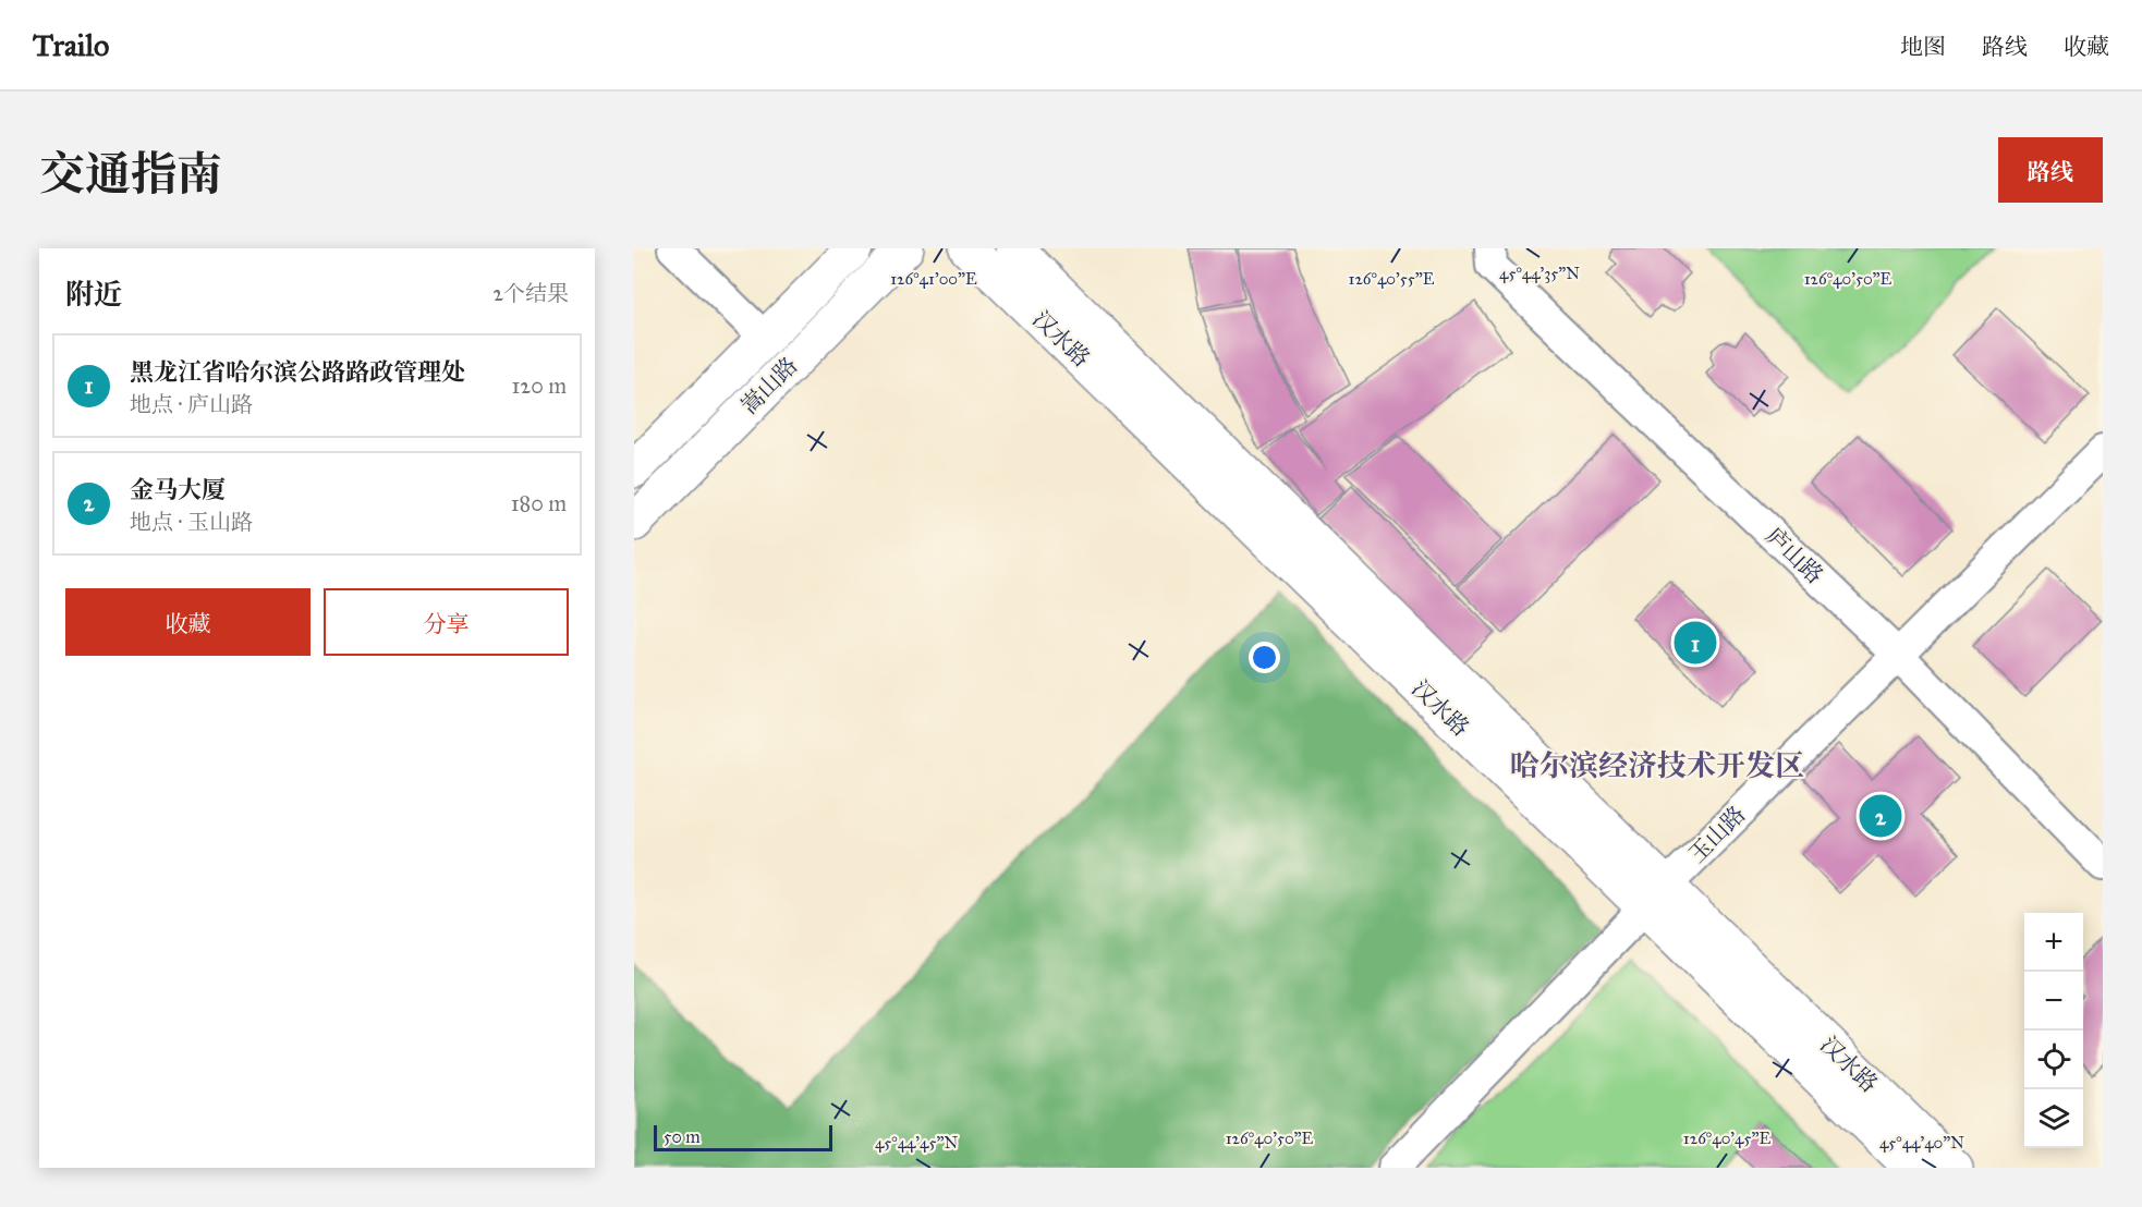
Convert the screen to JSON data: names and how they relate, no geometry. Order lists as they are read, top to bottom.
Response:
{
  "streets": {
    "main road": ["汉水路", "嵩山路"],
    "street": ["庐山路", "玉山路"]
  },
  "crossings": [
    ["汉水路", "玉山路"],
    ["庐山路", "玉山路"]
  ],
  "districts": ["哈尔滨经济技术开发区"],
  "scale_bar": "50 m",
  "page": {
    "header": "Trailo",
    "nav": ["地图", "路线", "收藏"],
    "title": "交通指南",
    "buttons": [
      "路线",
      ["收藏", "分享"]
    ],
    "heading": ["附近", "2个结果"],
    "list": [
      {
        "mark": "1",
        "name": "黑龙江省哈尔滨公路路政管理处",
        "note": "地点 · 庐山路",
        "value": "120 m"
      },
      {
        "mark": "2",
        "name": "金马大厦",
        "note": "地点 · 玉山路",
        "value": "180 m"
      }
    ],
    "pins": ["1", "2"],
    "map_buttons": ["+", "−"],
    "scale": "50 m"
  },
  "coordinates": [
    "45°44'35\"N",
    "126°41'00\"E",
    "126°40'55\"E",
    "126°40'50\"E",
    "126°40'45\"E",
    "45°44'45\"N",
    "45°44'40\"N"
  ]
}
